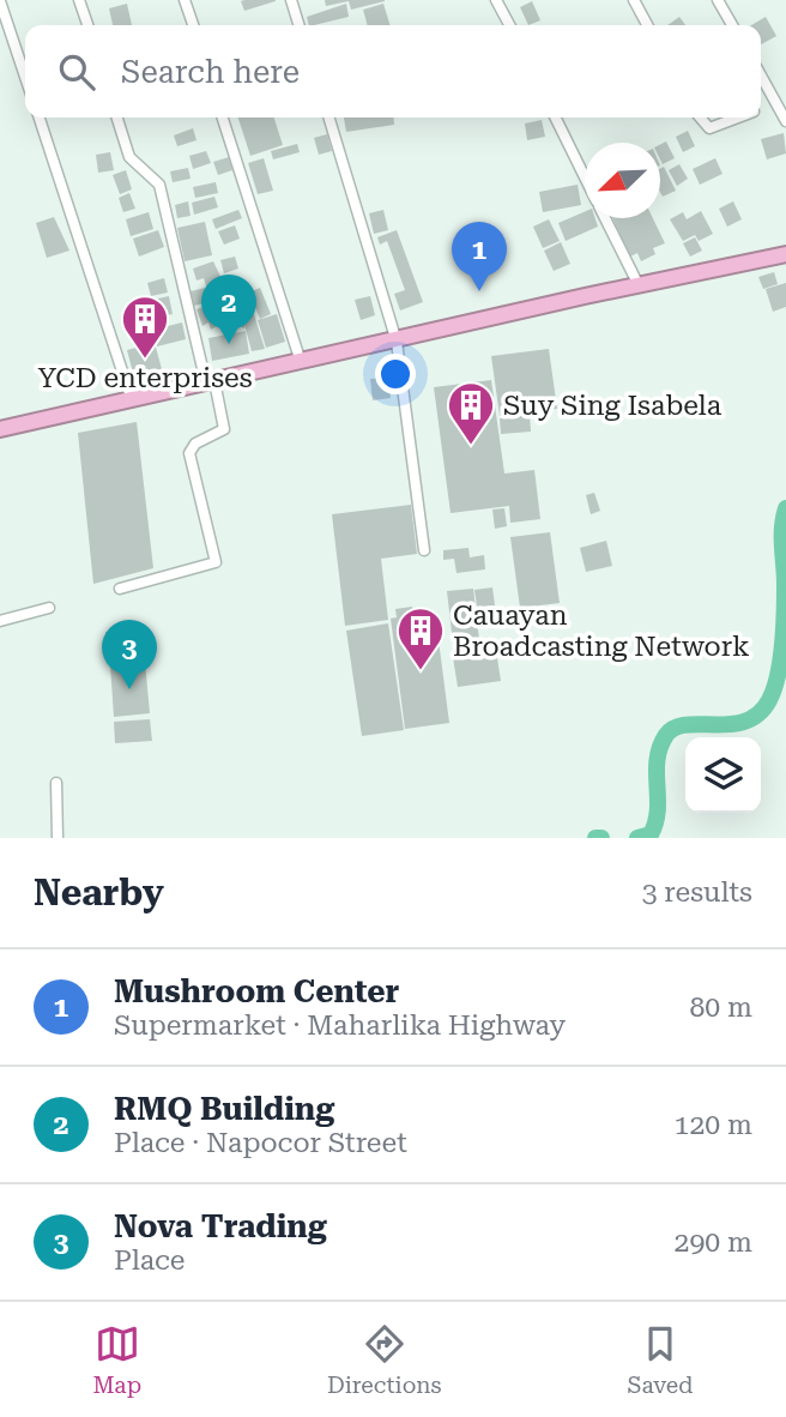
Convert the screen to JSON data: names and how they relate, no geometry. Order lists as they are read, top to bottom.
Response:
{
  "places": {
    "building": ["YCD enterprises", "Suy Sing Isabela", "Cauayan Broadcasting Network"]
  },
  "north": "bottom left",
  "page": {
    "search": "Search here",
    "pins": ["1", "2", "3"],
    "heading": ["Nearby", "3 results"],
    "list": [
      {
        "mark": "1",
        "name": "Mushroom Center",
        "note": "Supermarket · Maharlika Highway",
        "value": "80 m"
      },
      {
        "mark": "2",
        "name": "RMQ Building",
        "note": "Place · Napocor Street",
        "value": "120 m"
      },
      {
        "mark": "3",
        "name": "Nova Trading",
        "note": "Place",
        "value": "290 m"
      }
    ],
    "nav": ["Map", "Directions", "Saved"]
  }
}
